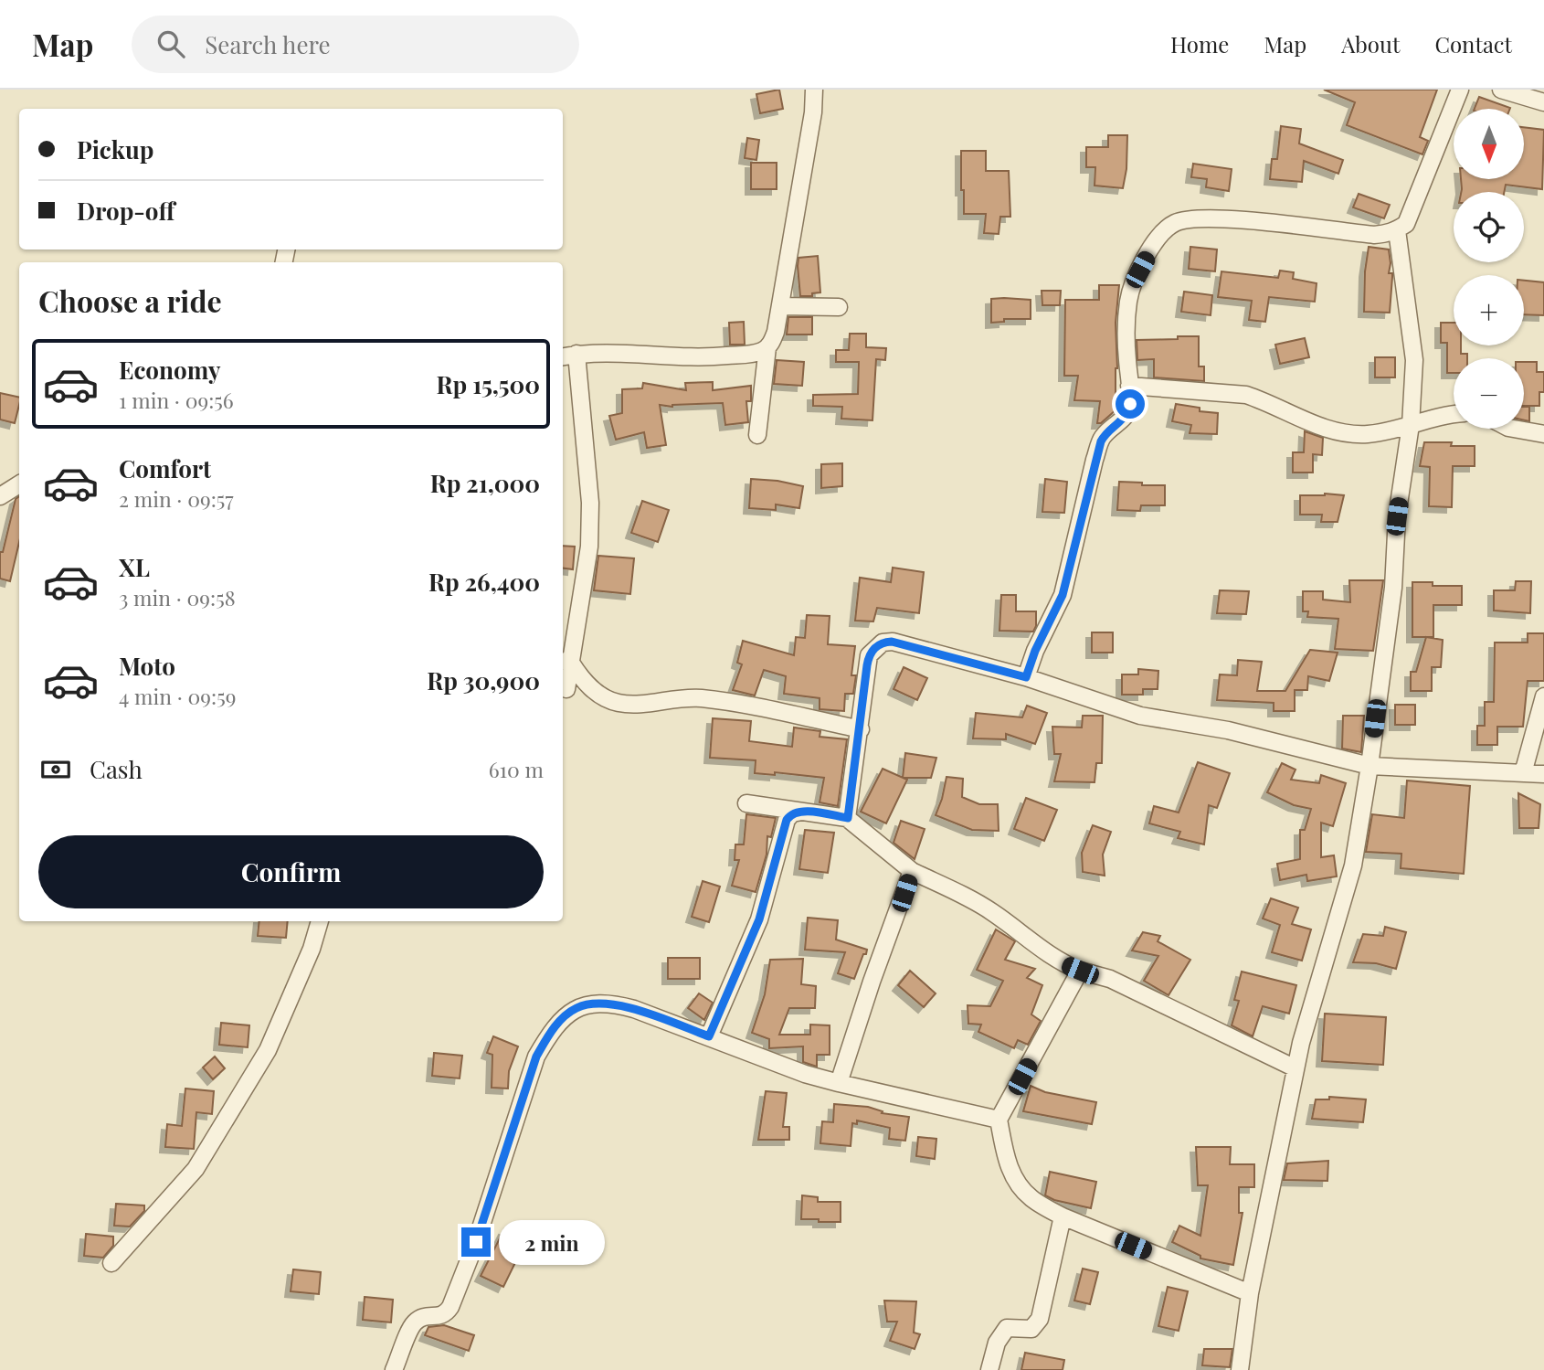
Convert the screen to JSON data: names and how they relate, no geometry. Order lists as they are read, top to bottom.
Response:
{
  "north": "bottom",
  "page": {
    "header": "Map",
    "search": "Search here",
    "nav": [
      "Home",
      "Map",
      "About",
      "Contact"
    ],
    "map_buttons": ["+", "−"],
    "banner": ["Pickup", "Drop-off"],
    "heading": "Choose a ride",
    "list": [
      {
        "name": "Economy",
        "note": "1 min · 09:56",
        "value": "Rp 15,500"
      },
      {
        "name": "Comfort",
        "note": "2 min · 09:57",
        "value": "Rp 21,000"
      },
      {
        "name": "XL",
        "note": "3 min · 09:58",
        "value": "Rp 26,400"
      },
      {
        "name": "Moto",
        "note": "4 min · 09:59",
        "value": "Rp 30,900"
      }
    ],
    "pay": ["Cash", "610 m"],
    "buttons": "Confirm",
    "bubble": "2 min"
  }
}
